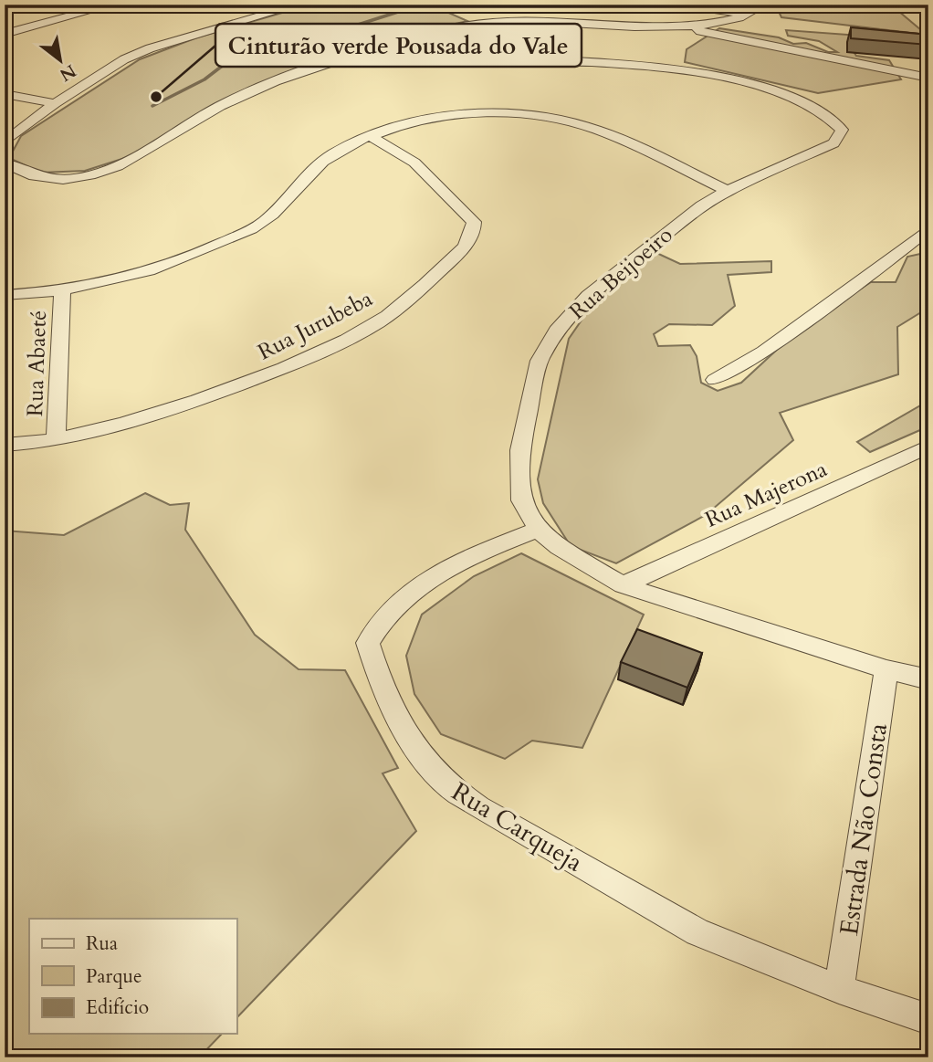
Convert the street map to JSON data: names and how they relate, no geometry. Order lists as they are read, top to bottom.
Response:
{
  "streets": {
    "street": [
      "Rua Beijoeiro",
      "Rua Jurubeba",
      "Rua Abaeté",
      "Rua Majerona",
      "Rua Carqueja",
      "Estrada Não Consta"
    ]
  },
  "crossings": [
    ["Rua Beijoeiro", "Rua Majerona"],
    ["Rua Beijoeiro", "Rua Carqueja"],
    ["Rua Beijoeiro", "Estrada Não Consta"],
    ["Rua Jurubeba", "Rua Abaeté"],
    ["Rua Carqueja", "Estrada Não Consta"]
  ],
  "places": ["Cinturão verde Pousada do Vale"],
  "legend": ["Rua", "Parque", "Edifício"],
  "north": "bottom right"
}
